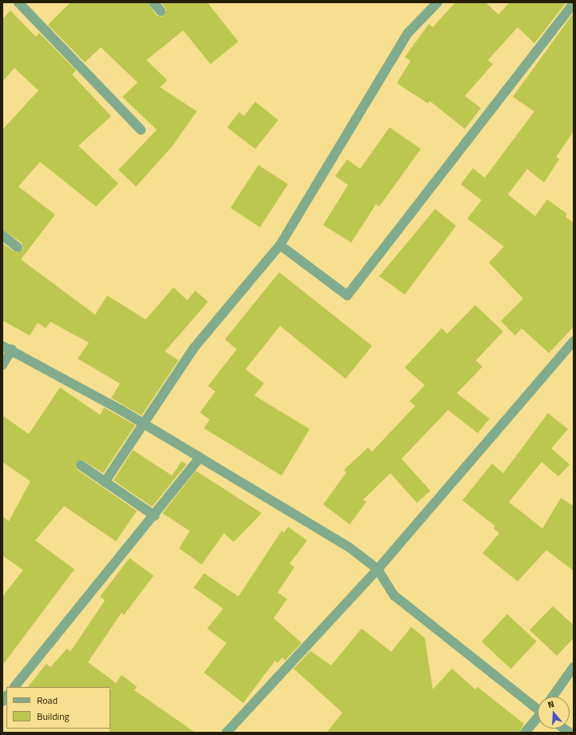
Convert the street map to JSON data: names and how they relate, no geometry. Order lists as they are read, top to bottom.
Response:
{
  "legend": ["Road", "Building"],
  "north": "top"
}
